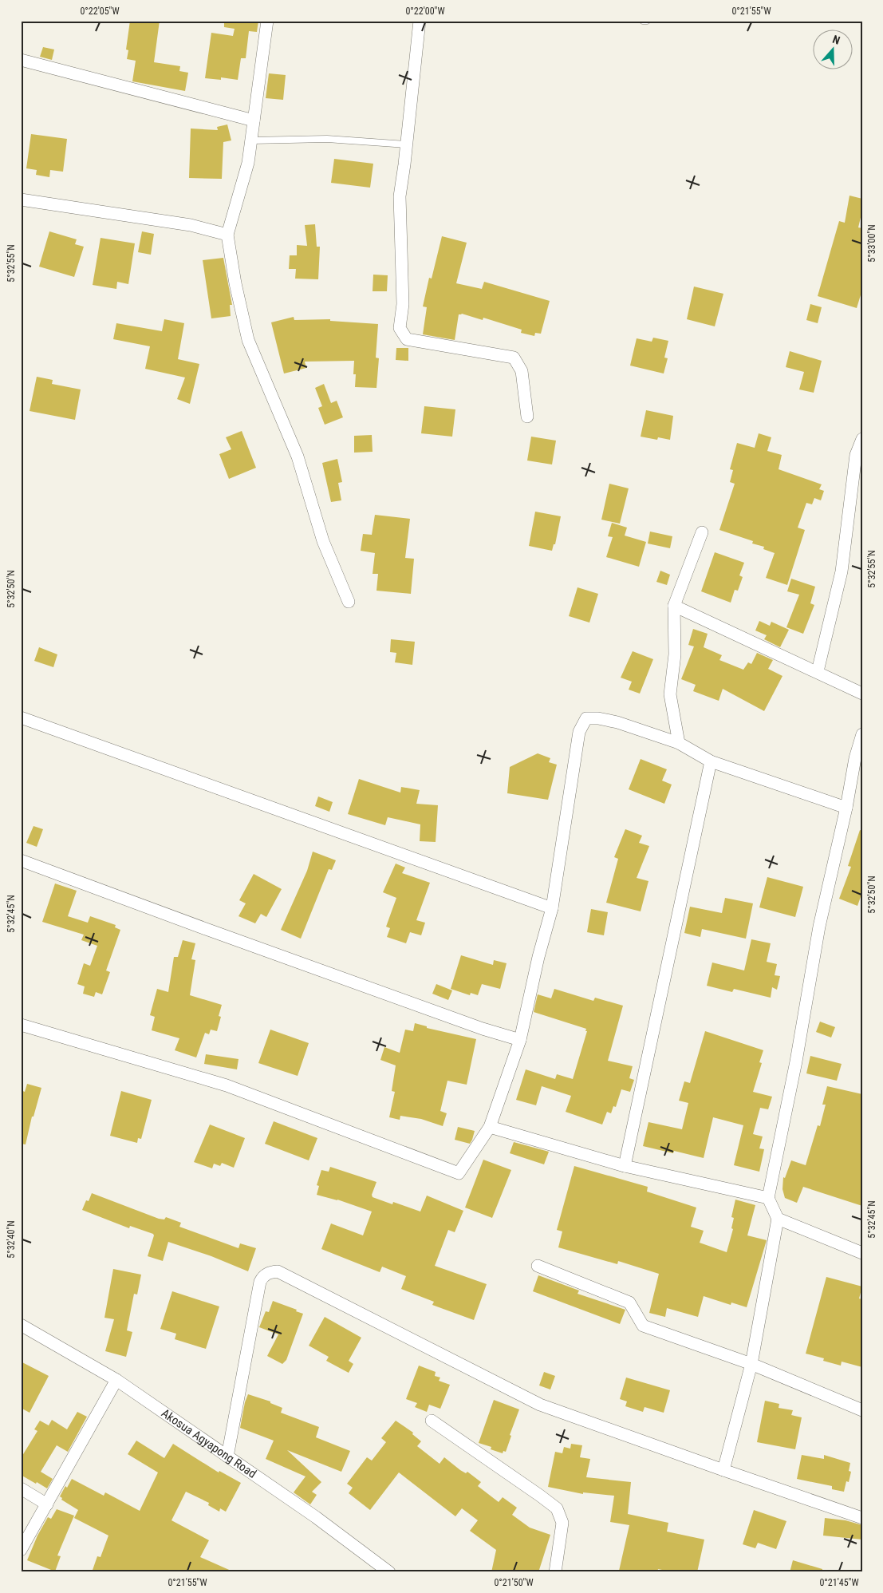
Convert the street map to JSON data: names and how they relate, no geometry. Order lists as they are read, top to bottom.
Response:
{
  "streets": {
    "street": ["Akosua Agyapong Road"]
  },
  "north": "top",
  "coordinates": [
    "0°22'05\"W",
    "0°22'00\"W",
    "0°21'55\"W",
    "5°33'00\"N",
    "5°32'55\"N",
    "5°32'50\"N",
    "5°32'45\"N",
    "5°32'40\"N",
    "0°21'50\"W",
    "0°21'45\"W"
  ]
}
